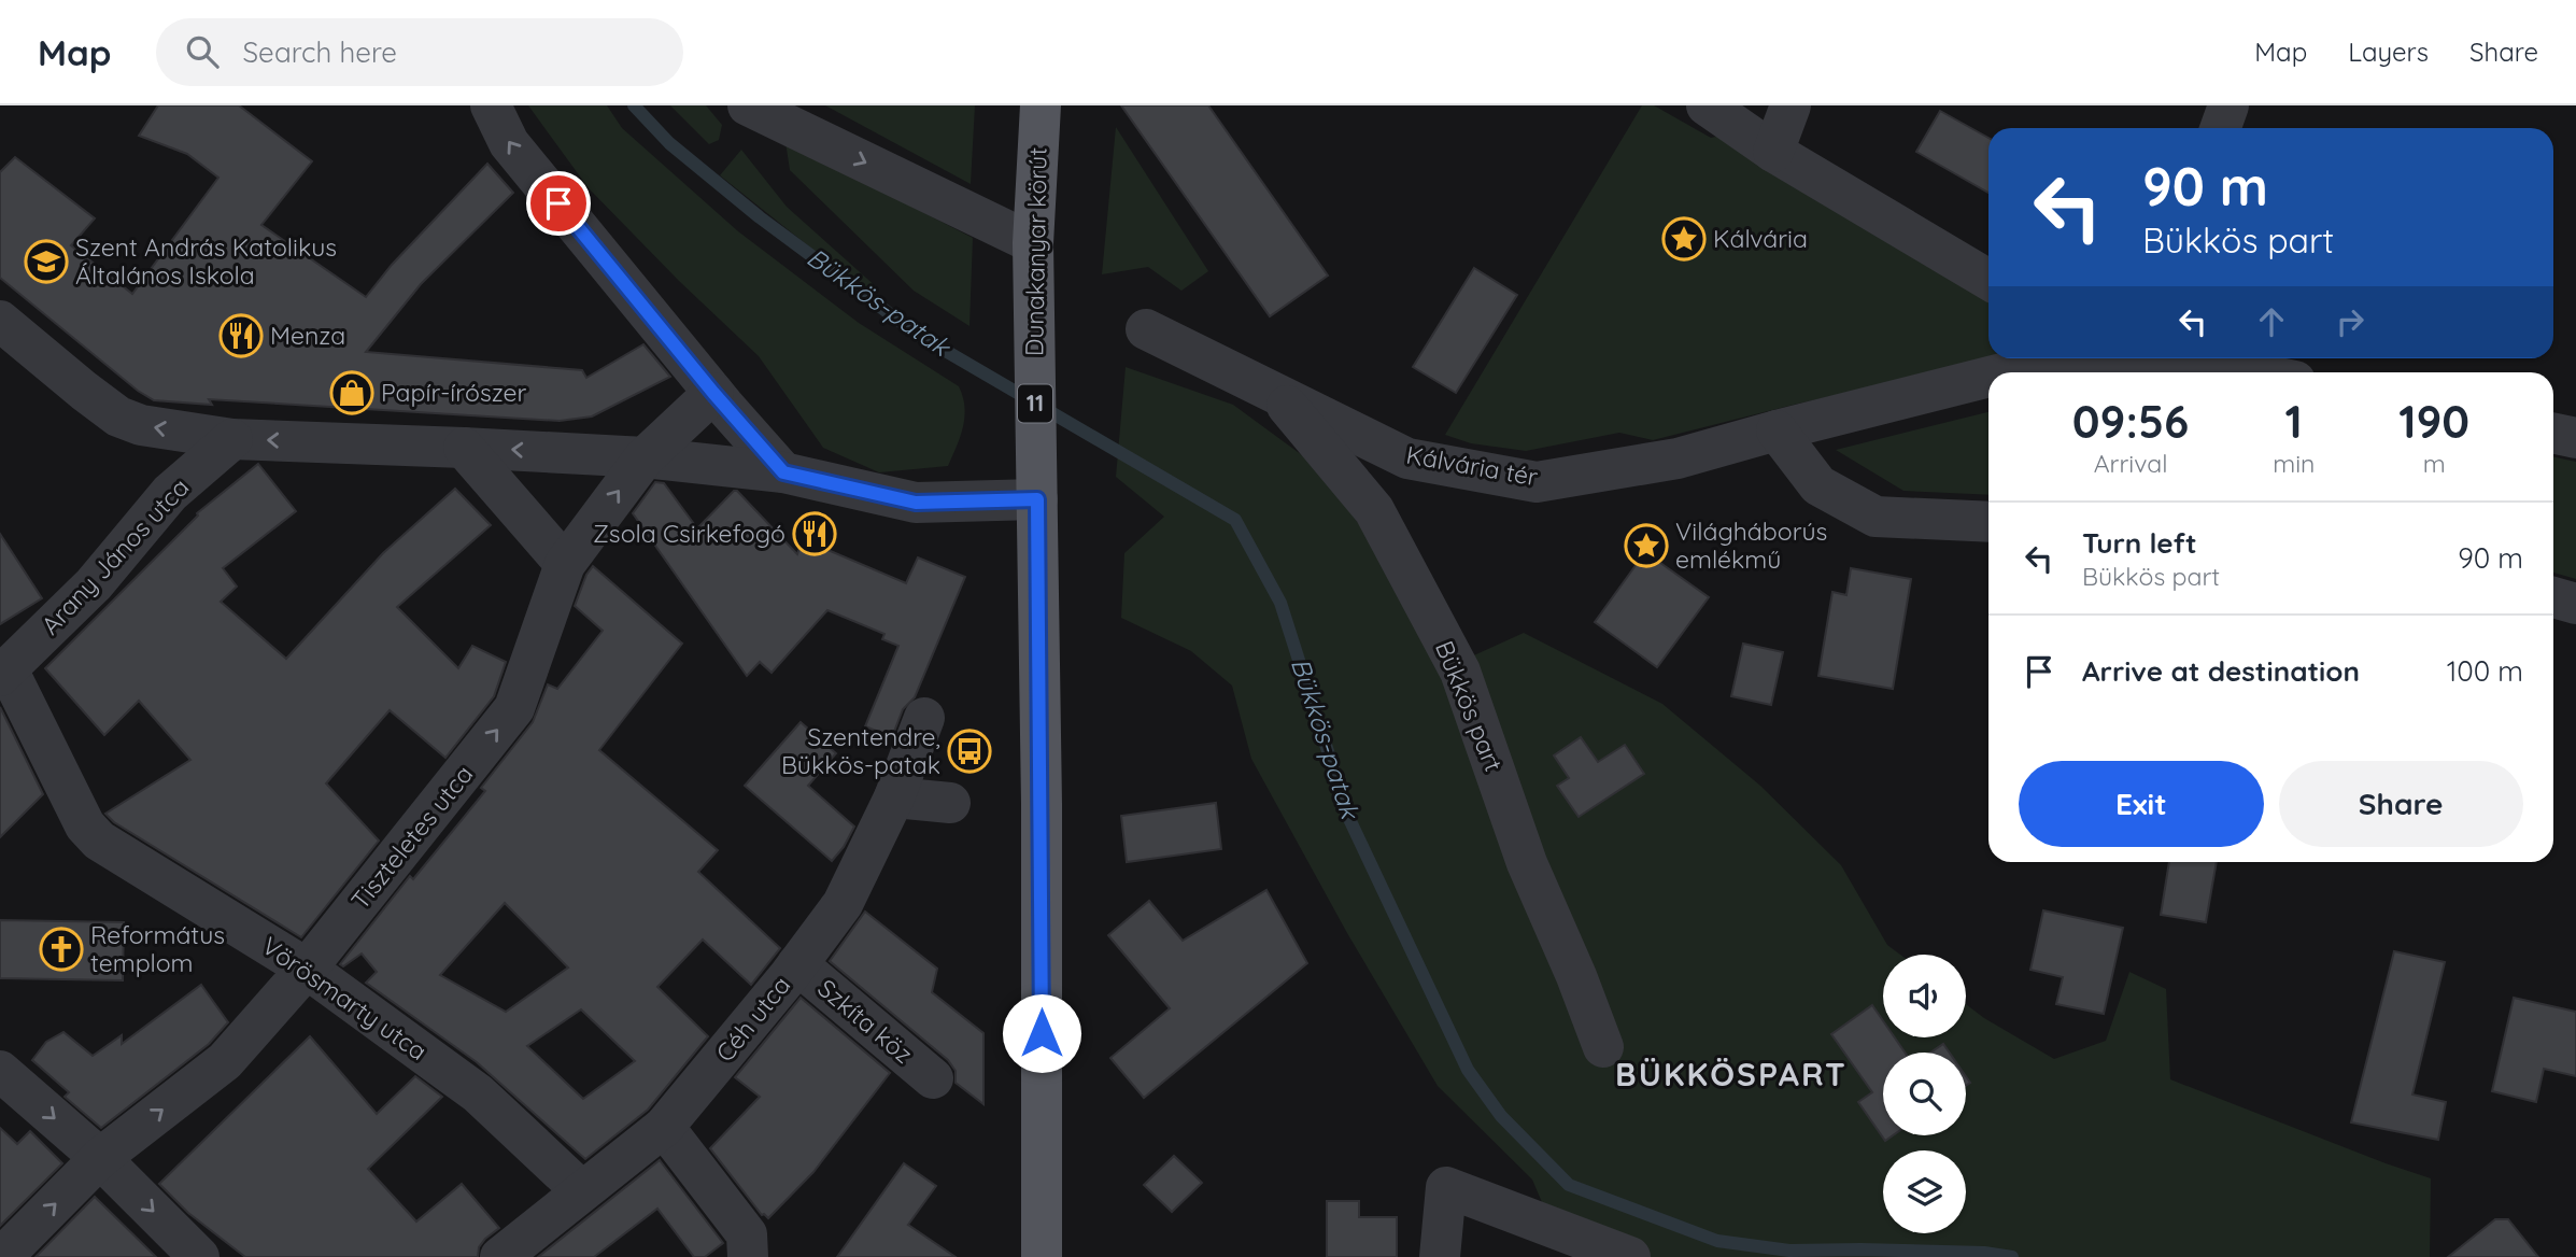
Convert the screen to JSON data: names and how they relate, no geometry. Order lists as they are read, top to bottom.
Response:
{
  "streets": {
    "main road": ["Dunakanyar körút", "11"],
    "street": [
      "Kálvária tér",
      "Arany János utca",
      "Bükkös part",
      "Tiszteletes utca",
      "Vörösmarty utca",
      "Céh utca",
      "Szkíta köz"
    ]
  },
  "crossings": [
    ["Kálvária tér", "Bükkös part"],
    ["Arany János utca", "Vörösmarty utca"],
    ["Tiszteletes utca", "Vörösmarty utca"],
    ["Vörösmarty utca", "Céh utca"],
    ["Céh utca", "Szkíta köz"]
  ],
  "one_way": ["Tiszteletes utca"],
  "districts": ["BÜKKÖSPART"],
  "water": ["Bükkös-patak"],
  "places": {
    "place": ["Kálvária", "Világháborús emlékmű"],
    "school or university": ["Szent András Katolikus Általános Iskola"],
    "restaurant": ["Menza", "Zsola Csirkefogó"],
    "shop": ["Papír-írószer"],
    "bus stop": ["Szentendre, Bükkös-patak"],
    "church": ["Református templom"]
  },
  "page": {
    "header": "Map",
    "search": "Search here",
    "nav": ["Map", "Layers", "Share"],
    "turn": ["90 m", "Bükkös part"],
    "eta": [
      "09:56",
      "Arrival",
      "1",
      "min",
      "190",
      "m"
    ],
    "list": [
      {
        "name": "Turn left",
        "note": "Bükkös part",
        "value": "90 m"
      },
      {
        "name": "Arrive at destination",
        "value": "100 m"
      }
    ],
    "buttons": ["Exit", "Share"]
  }
}
